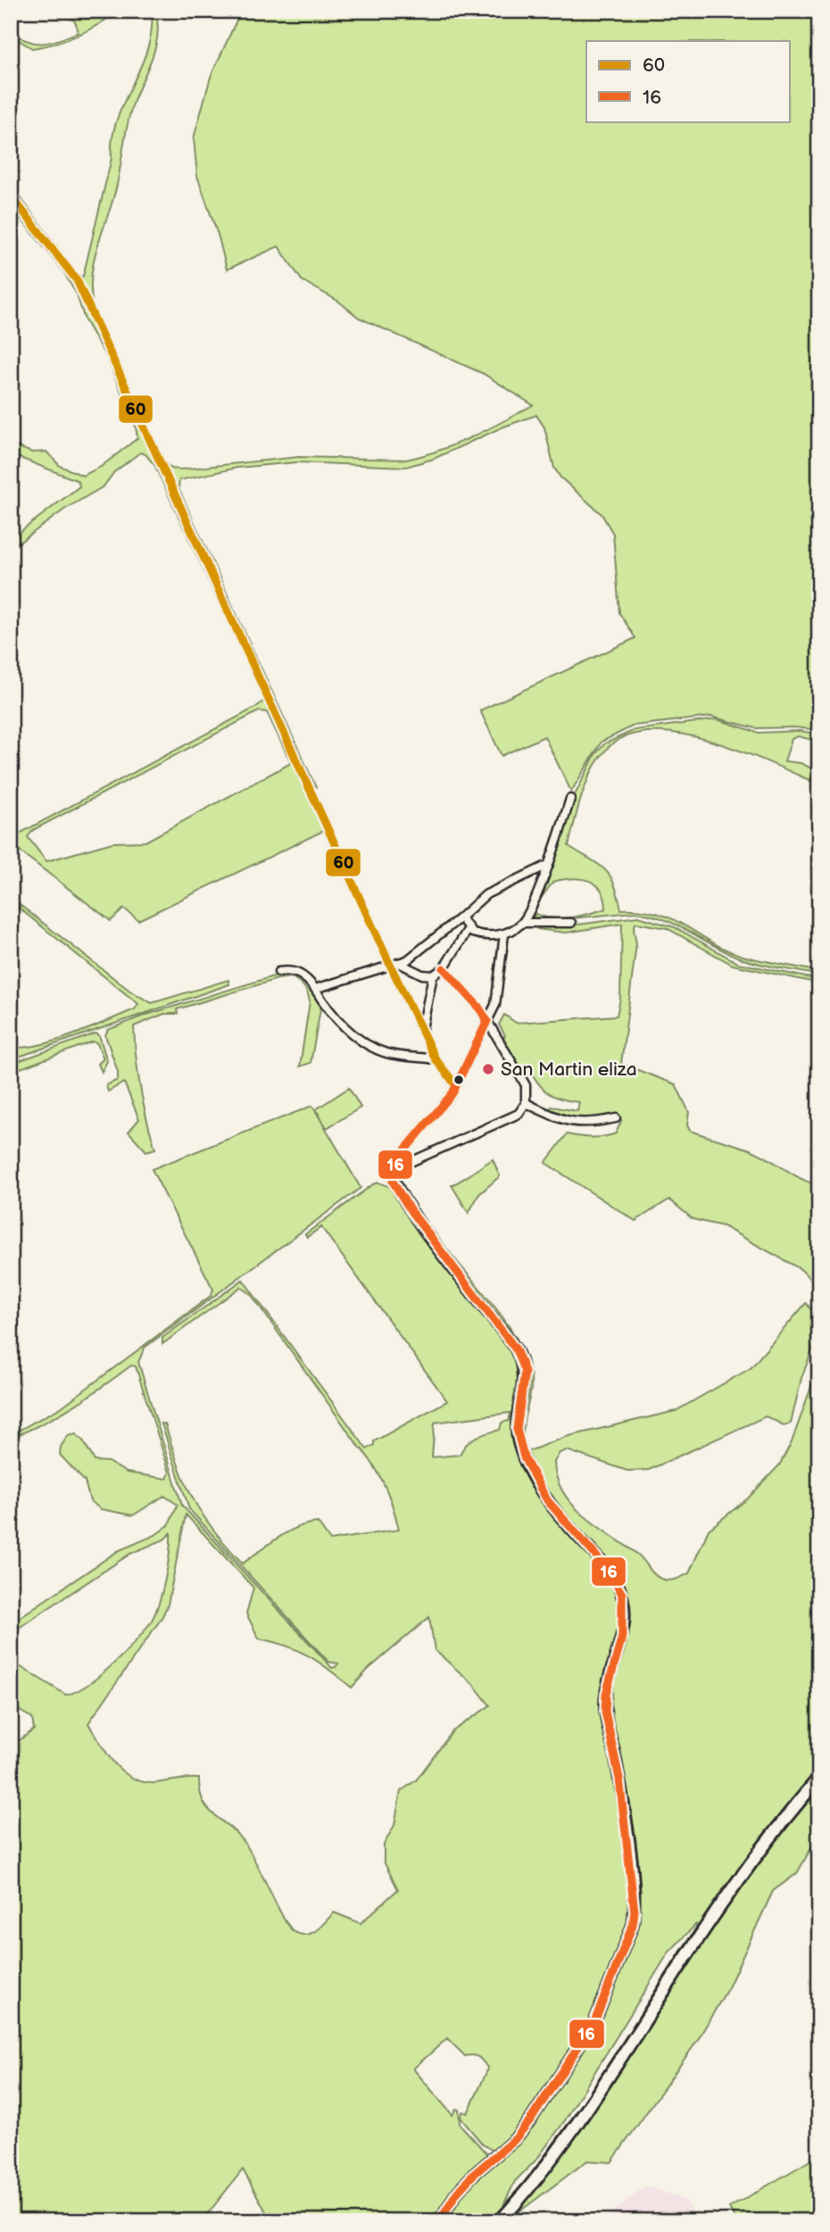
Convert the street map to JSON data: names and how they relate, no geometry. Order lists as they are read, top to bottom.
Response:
{
  "places": ["San Martin eliza"],
  "lines": ["transit line 60", "transit line 16"],
  "legend": ["60", "16"]
}
